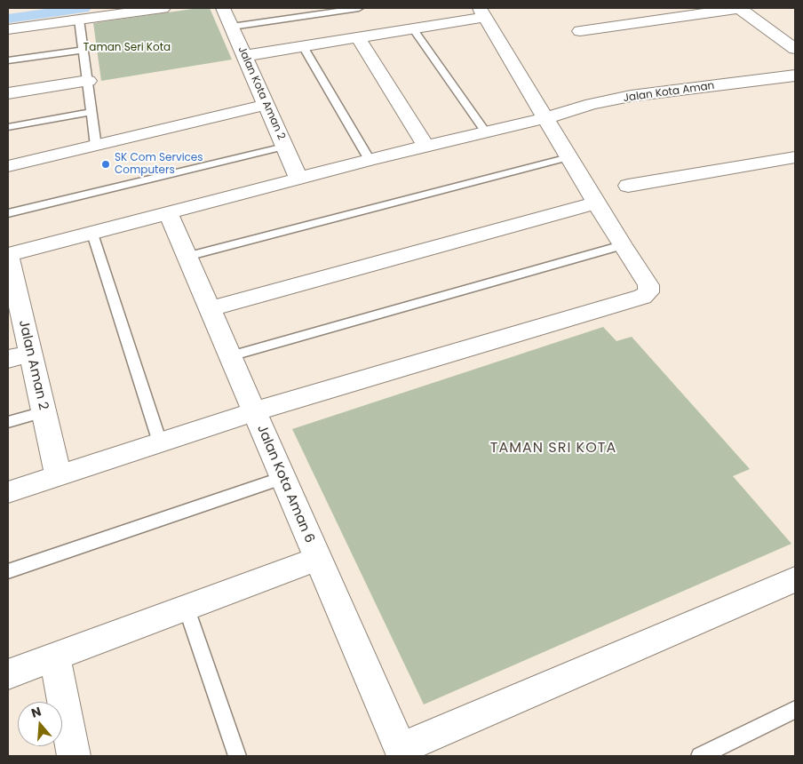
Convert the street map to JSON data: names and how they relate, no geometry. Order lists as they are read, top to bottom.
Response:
{
  "streets": {
    "street": [
      "Jalan Kota Aman",
      "Jalan Kota Aman 2",
      "Jalan Aman 2",
      "Jalan Kota Aman 6"
    ]
  },
  "crossings": [
    ["Jalan Kota Aman", "Jalan Kota Aman 2"],
    ["Jalan Kota Aman", "Jalan Aman 2"],
    ["Jalan Kota Aman", "Jalan Kota Aman 6"]
  ],
  "districts": ["TAMAN SRI KOTA"],
  "parks": ["Taman Seri Kota"],
  "places": ["SK Com Services Computers"],
  "north": "top"
}
